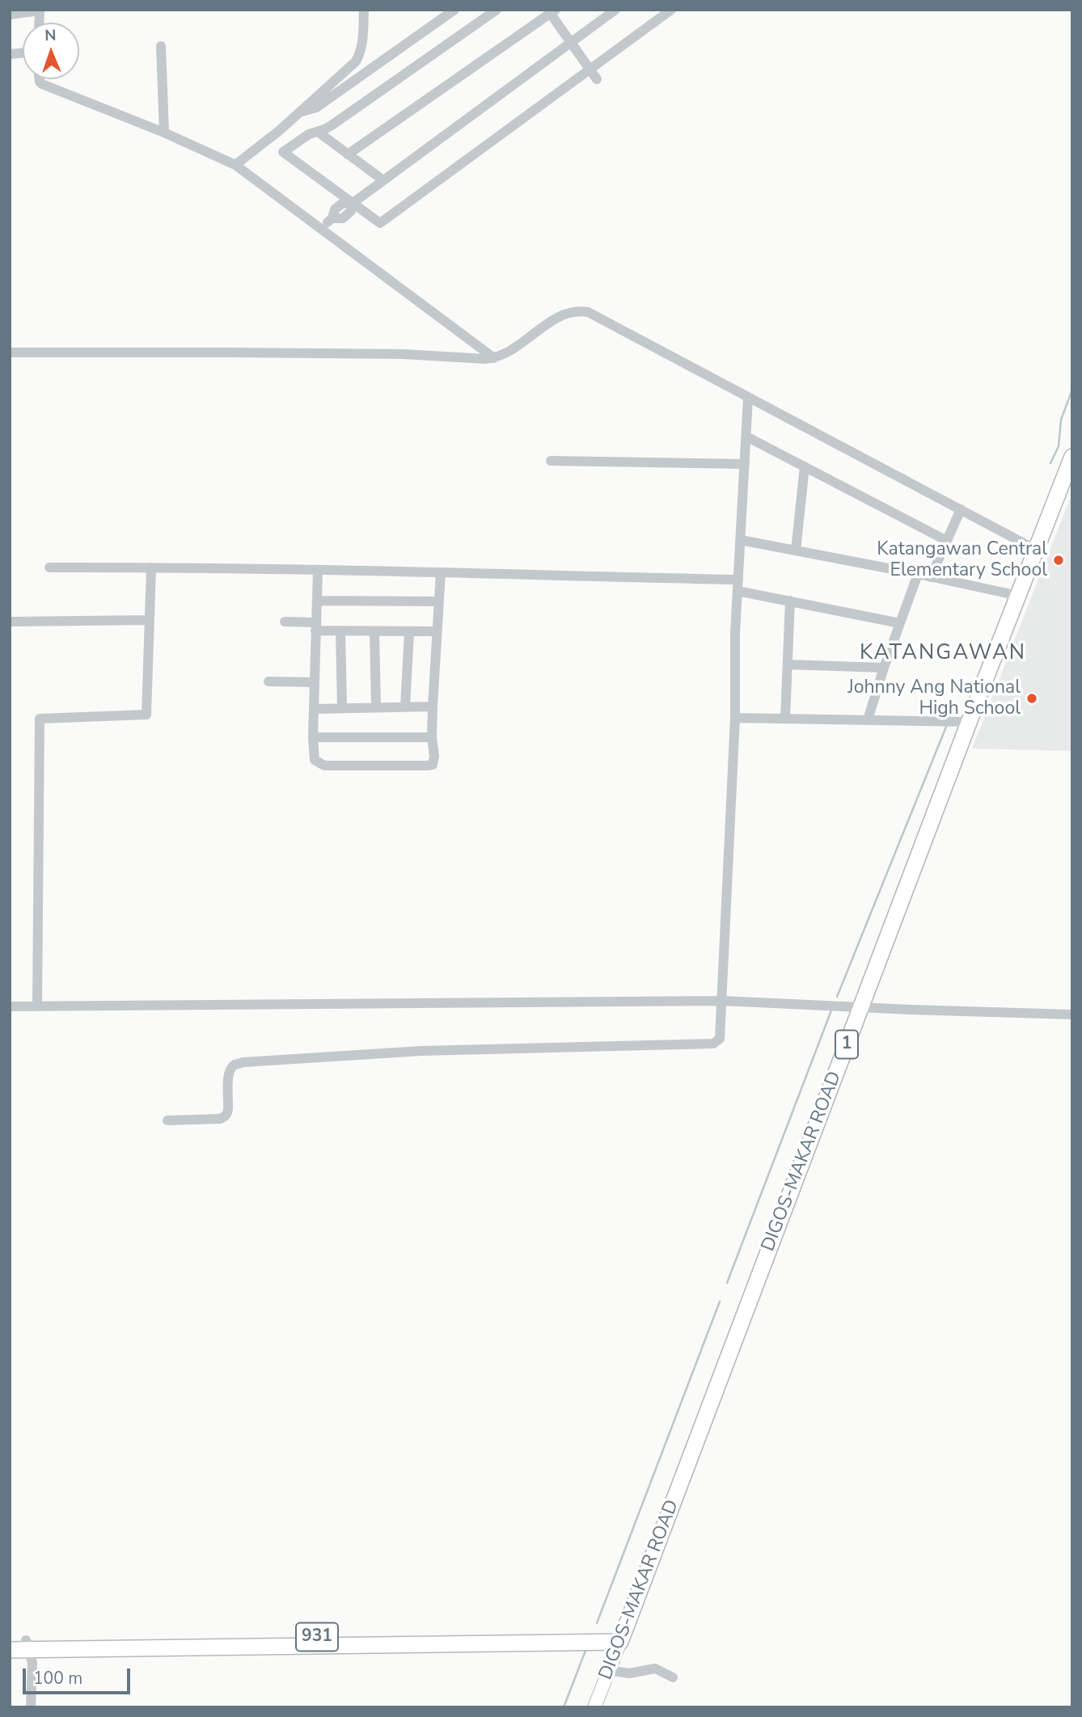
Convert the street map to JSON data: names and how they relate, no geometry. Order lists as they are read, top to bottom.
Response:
{
  "streets": {
    "highway": ["1", "DIGOS-MAKAR ROAD", "931"]
  },
  "crossings": [
    ["DIGOS-MAKAR ROAD", "931"]
  ],
  "districts": ["KATANGAWAN"],
  "places": ["Katangawan Central Elementary School", "Johnny Ang National High School"],
  "scale_bar": "100 m",
  "north": "top"
}
